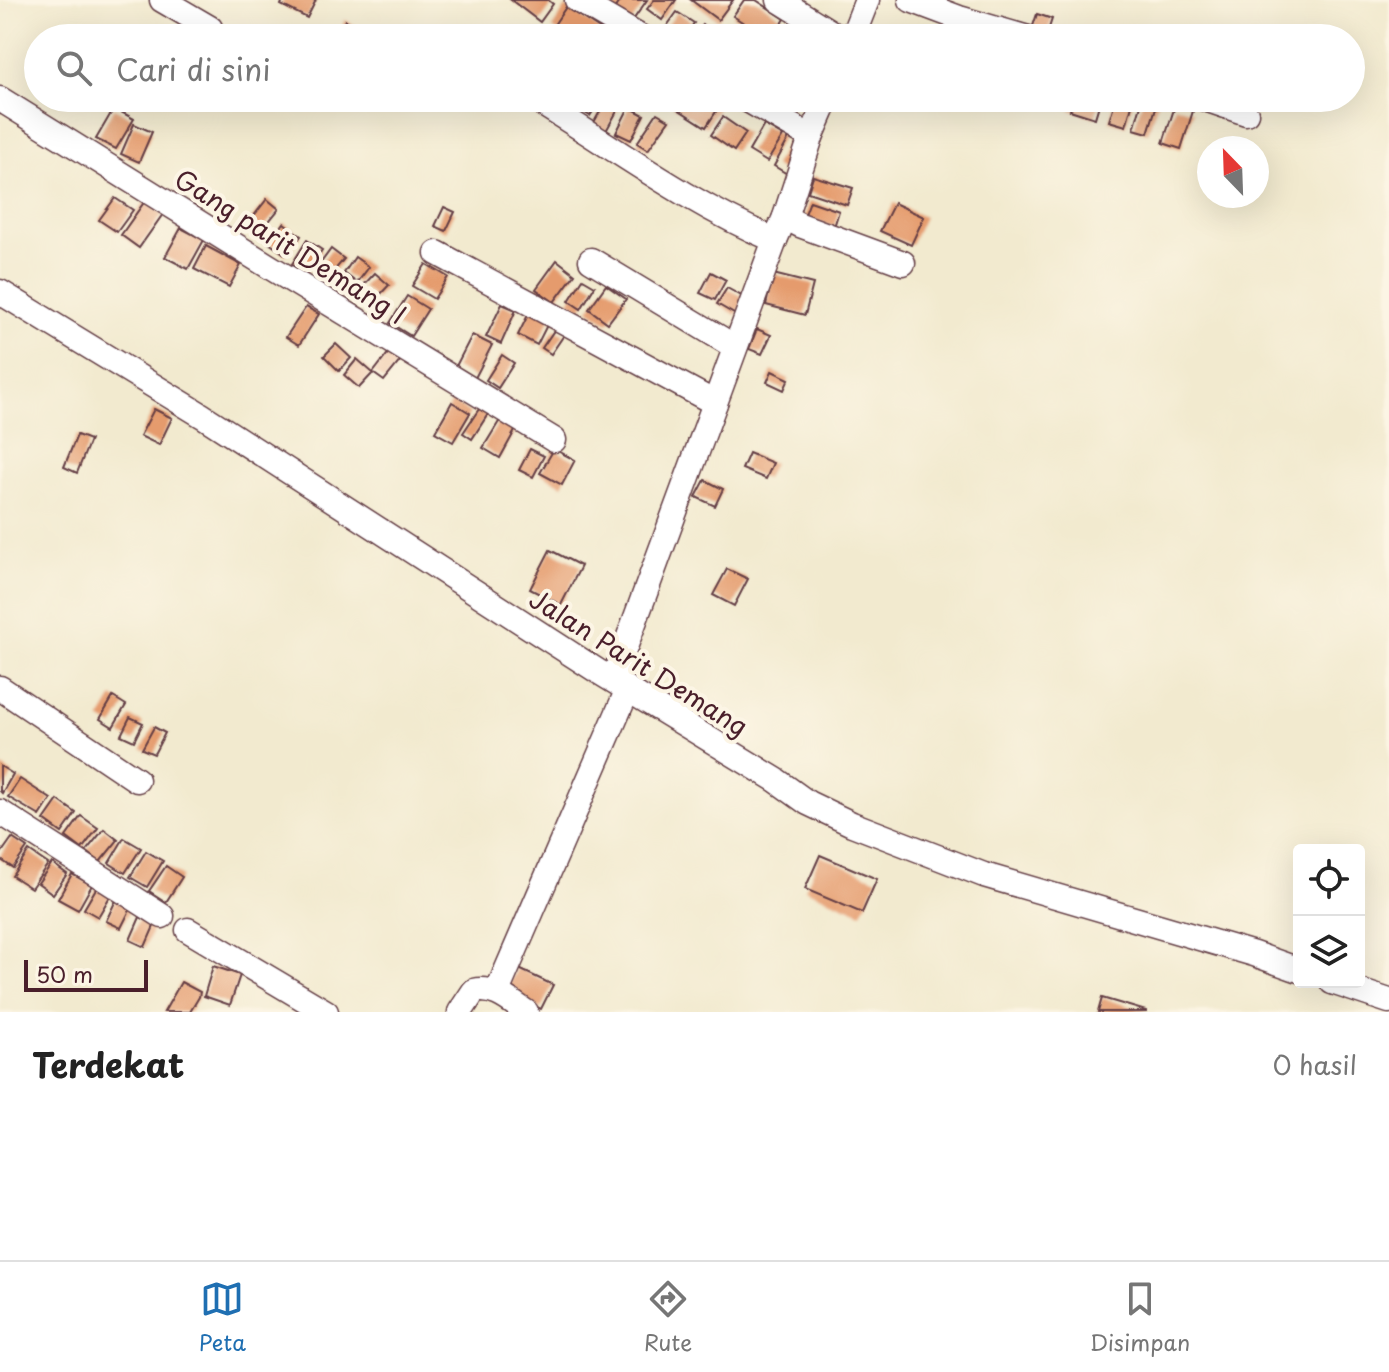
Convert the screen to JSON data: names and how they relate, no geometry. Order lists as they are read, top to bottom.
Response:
{
  "streets": {
    "street": ["Gang parit Demang I", "Jalan Parit Demang"]
  },
  "scale_bar": "50 m",
  "north": "top left",
  "page": {
    "search": "Cari di sini",
    "scale": "50 m",
    "heading": ["Terdekat", "0 hasil"],
    "nav": ["Peta", "Rute", "Disimpan"]
  }
}
